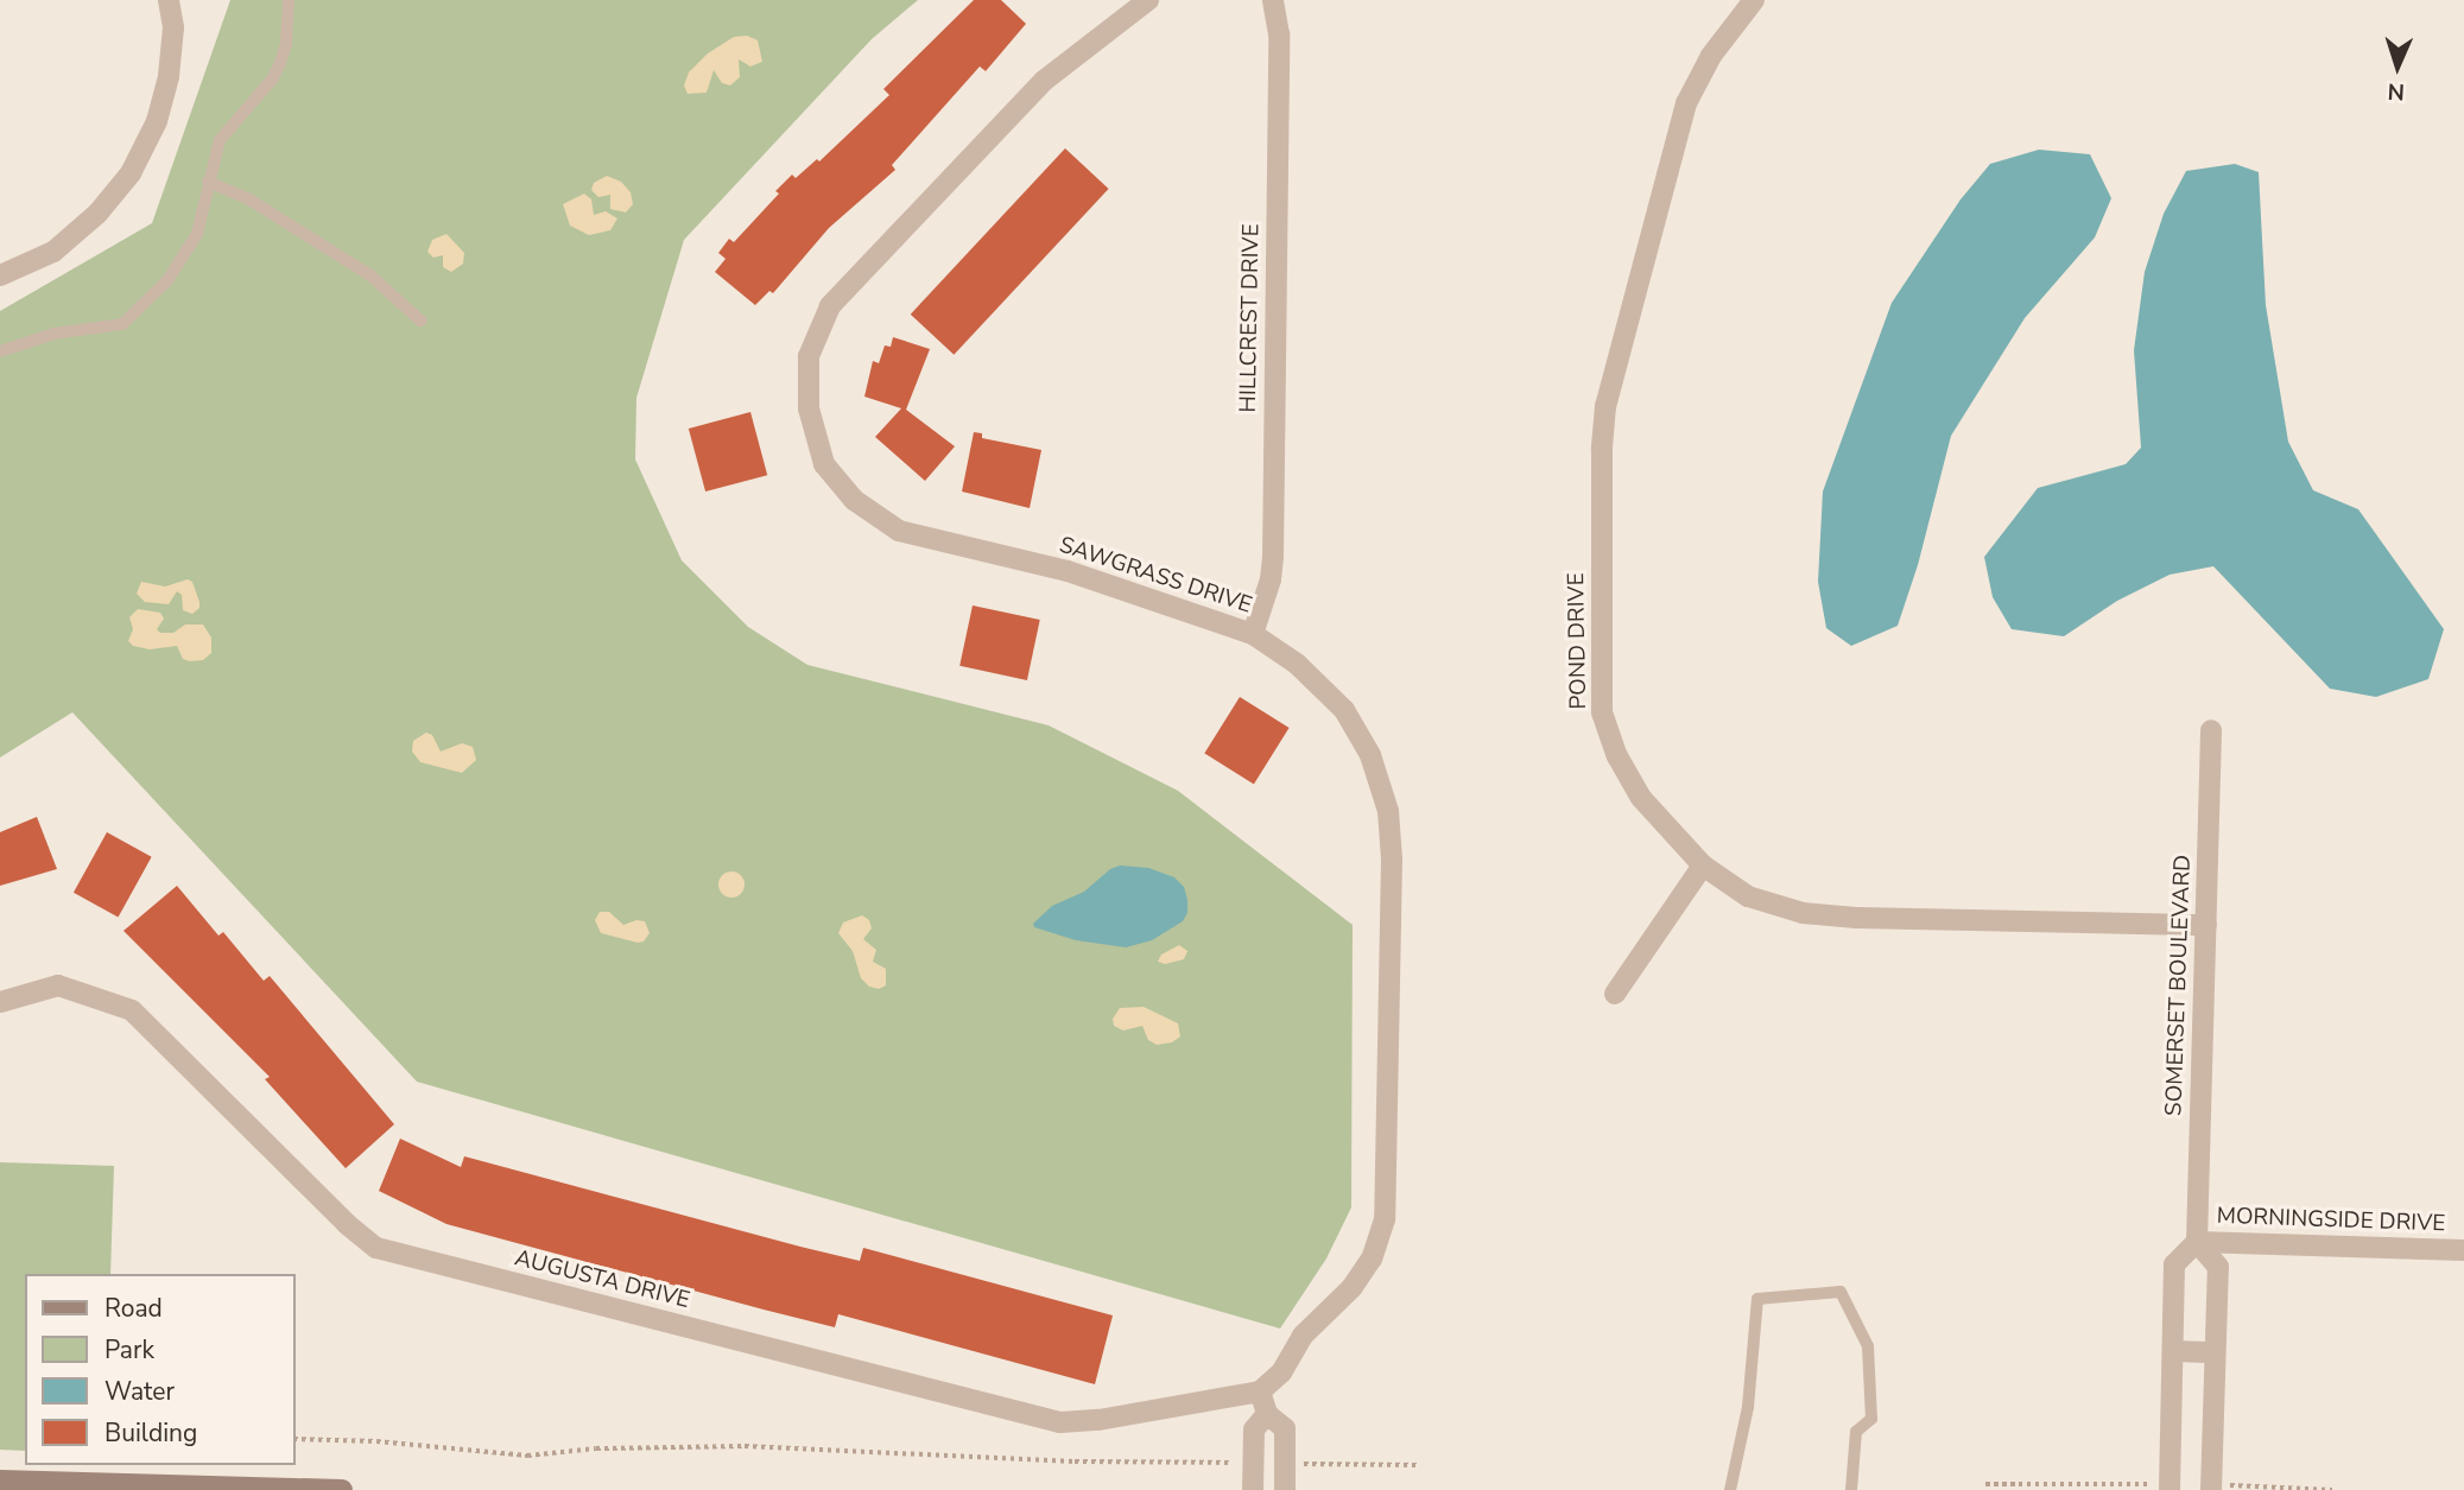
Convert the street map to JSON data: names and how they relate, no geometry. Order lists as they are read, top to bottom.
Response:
{
  "streets": {
    "street": [
      "HILLCREST DRIVE",
      "SAWGRASS DRIVE",
      "POND DRIVE",
      "SOMERSET BOULEVARD",
      "MORNINGSIDE DRIVE",
      "AUGUSTA DRIVE"
    ]
  },
  "crossings": [
    ["HILLCREST DRIVE", "SAWGRASS DRIVE"],
    ["SAWGRASS DRIVE", "AUGUSTA DRIVE"],
    ["POND DRIVE", "SOMERSET BOULEVARD"],
    ["SOMERSET BOULEVARD", "MORNINGSIDE DRIVE"]
  ],
  "legend": [
    "Road",
    "Park",
    "Water",
    "Building"
  ],
  "north": "bottom"
}
